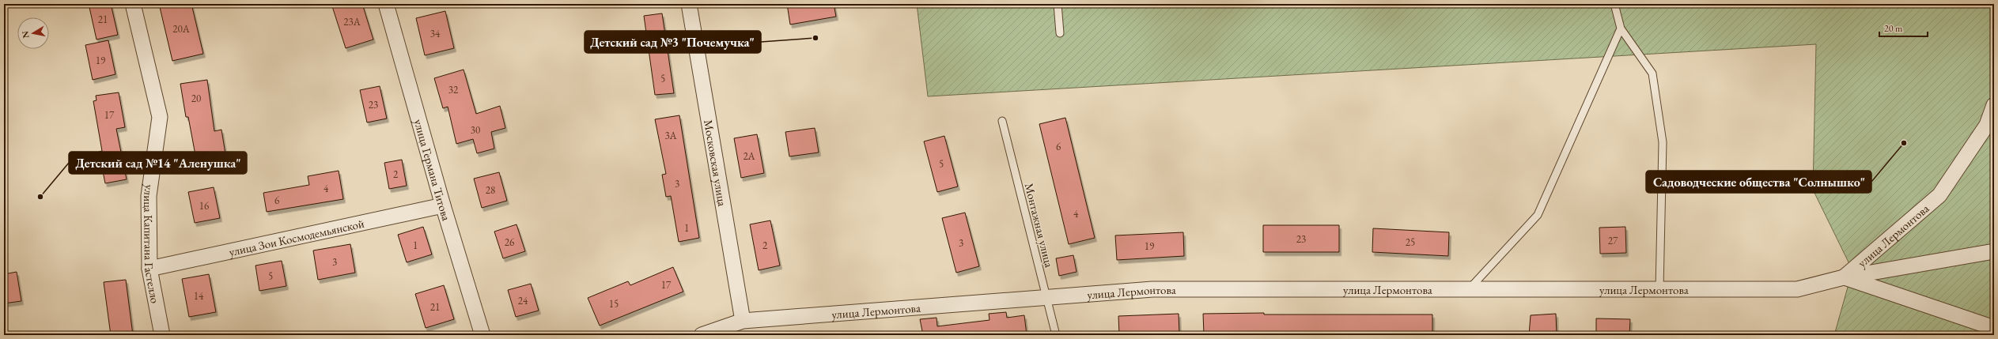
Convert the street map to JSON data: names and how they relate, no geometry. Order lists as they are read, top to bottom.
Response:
{
  "streets": {
    "street": [
      "Московская улица",
      "улица Германа Титова",
      "улица Лермонтова",
      "улица Зои Космодемьянской",
      "улица Капитана Гастелло"
    ],
    "lane": ["Монтажная улица"]
  },
  "crossings": [
    ["Московская улица", "улица Лермонтова"],
    ["улица Германа Титова", "улица Зои Космодемьянской"],
    ["Монтажная улица", "улица Лермонтова"],
    ["улица Зои Космодемьянской", "улица Капитана Гастелло"]
  ],
  "places": ["Детский сад №3 \"Почемучка\"", "Садоводческие общества \"Солнышко\"", "Детский сад №14 \"Аленушка\""],
  "house_numbers": [
    "21",
    "23А",
    "20А",
    "34",
    "19",
    "5",
    "32",
    "20",
    "23",
    "17",
    "30",
    "3А",
    "6",
    "2А",
    "5",
    "2",
    "3",
    "4",
    "28",
    "6",
    "16",
    "4",
    "1",
    "23",
    "27",
    "26",
    "25",
    "3",
    "1",
    "2",
    "19",
    "3",
    "5",
    "17",
    "14",
    "24",
    "15",
    "21"
  ],
  "scale_bar": "20 m",
  "north": "left"
}
